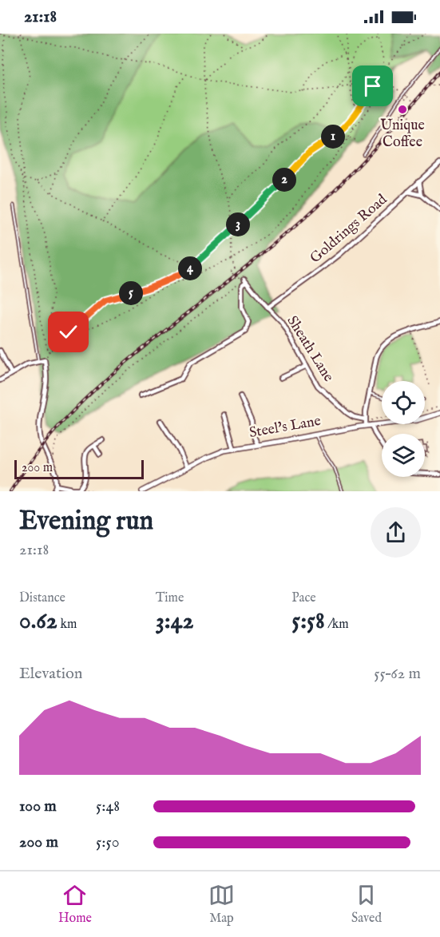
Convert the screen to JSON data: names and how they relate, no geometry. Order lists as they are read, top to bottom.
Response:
{
  "streets": {
    "street": ["Goldrings Road", "Sheath Lane", "Steel's Lane"]
  },
  "crossings": [
    ["Goldrings Road", "Sheath Lane"],
    ["Sheath Lane", "Steel's Lane"]
  ],
  "places": ["Unique Coffee"],
  "scale_bar": "200 m",
  "page": {
    "status": "21:18",
    "pins": [
      "1",
      "2",
      "3",
      "4",
      "5"
    ],
    "scale": "200 m",
    "heading": ["Evening run", "21:18"],
    "stats": [
      ["Distance", "0.62 km"],
      ["Time", "3:42"],
      ["Pace", "5:58 /km"]
    ],
    "chart": ["Elevation", "55–62 m"],
    "list": [
      {
        "name": "100 m",
        "note": "5:48"
      },
      {
        "name": "200 m",
        "note": "5:50"
      }
    ],
    "tabs": ["Home", "Map", "Saved"]
  }
}
